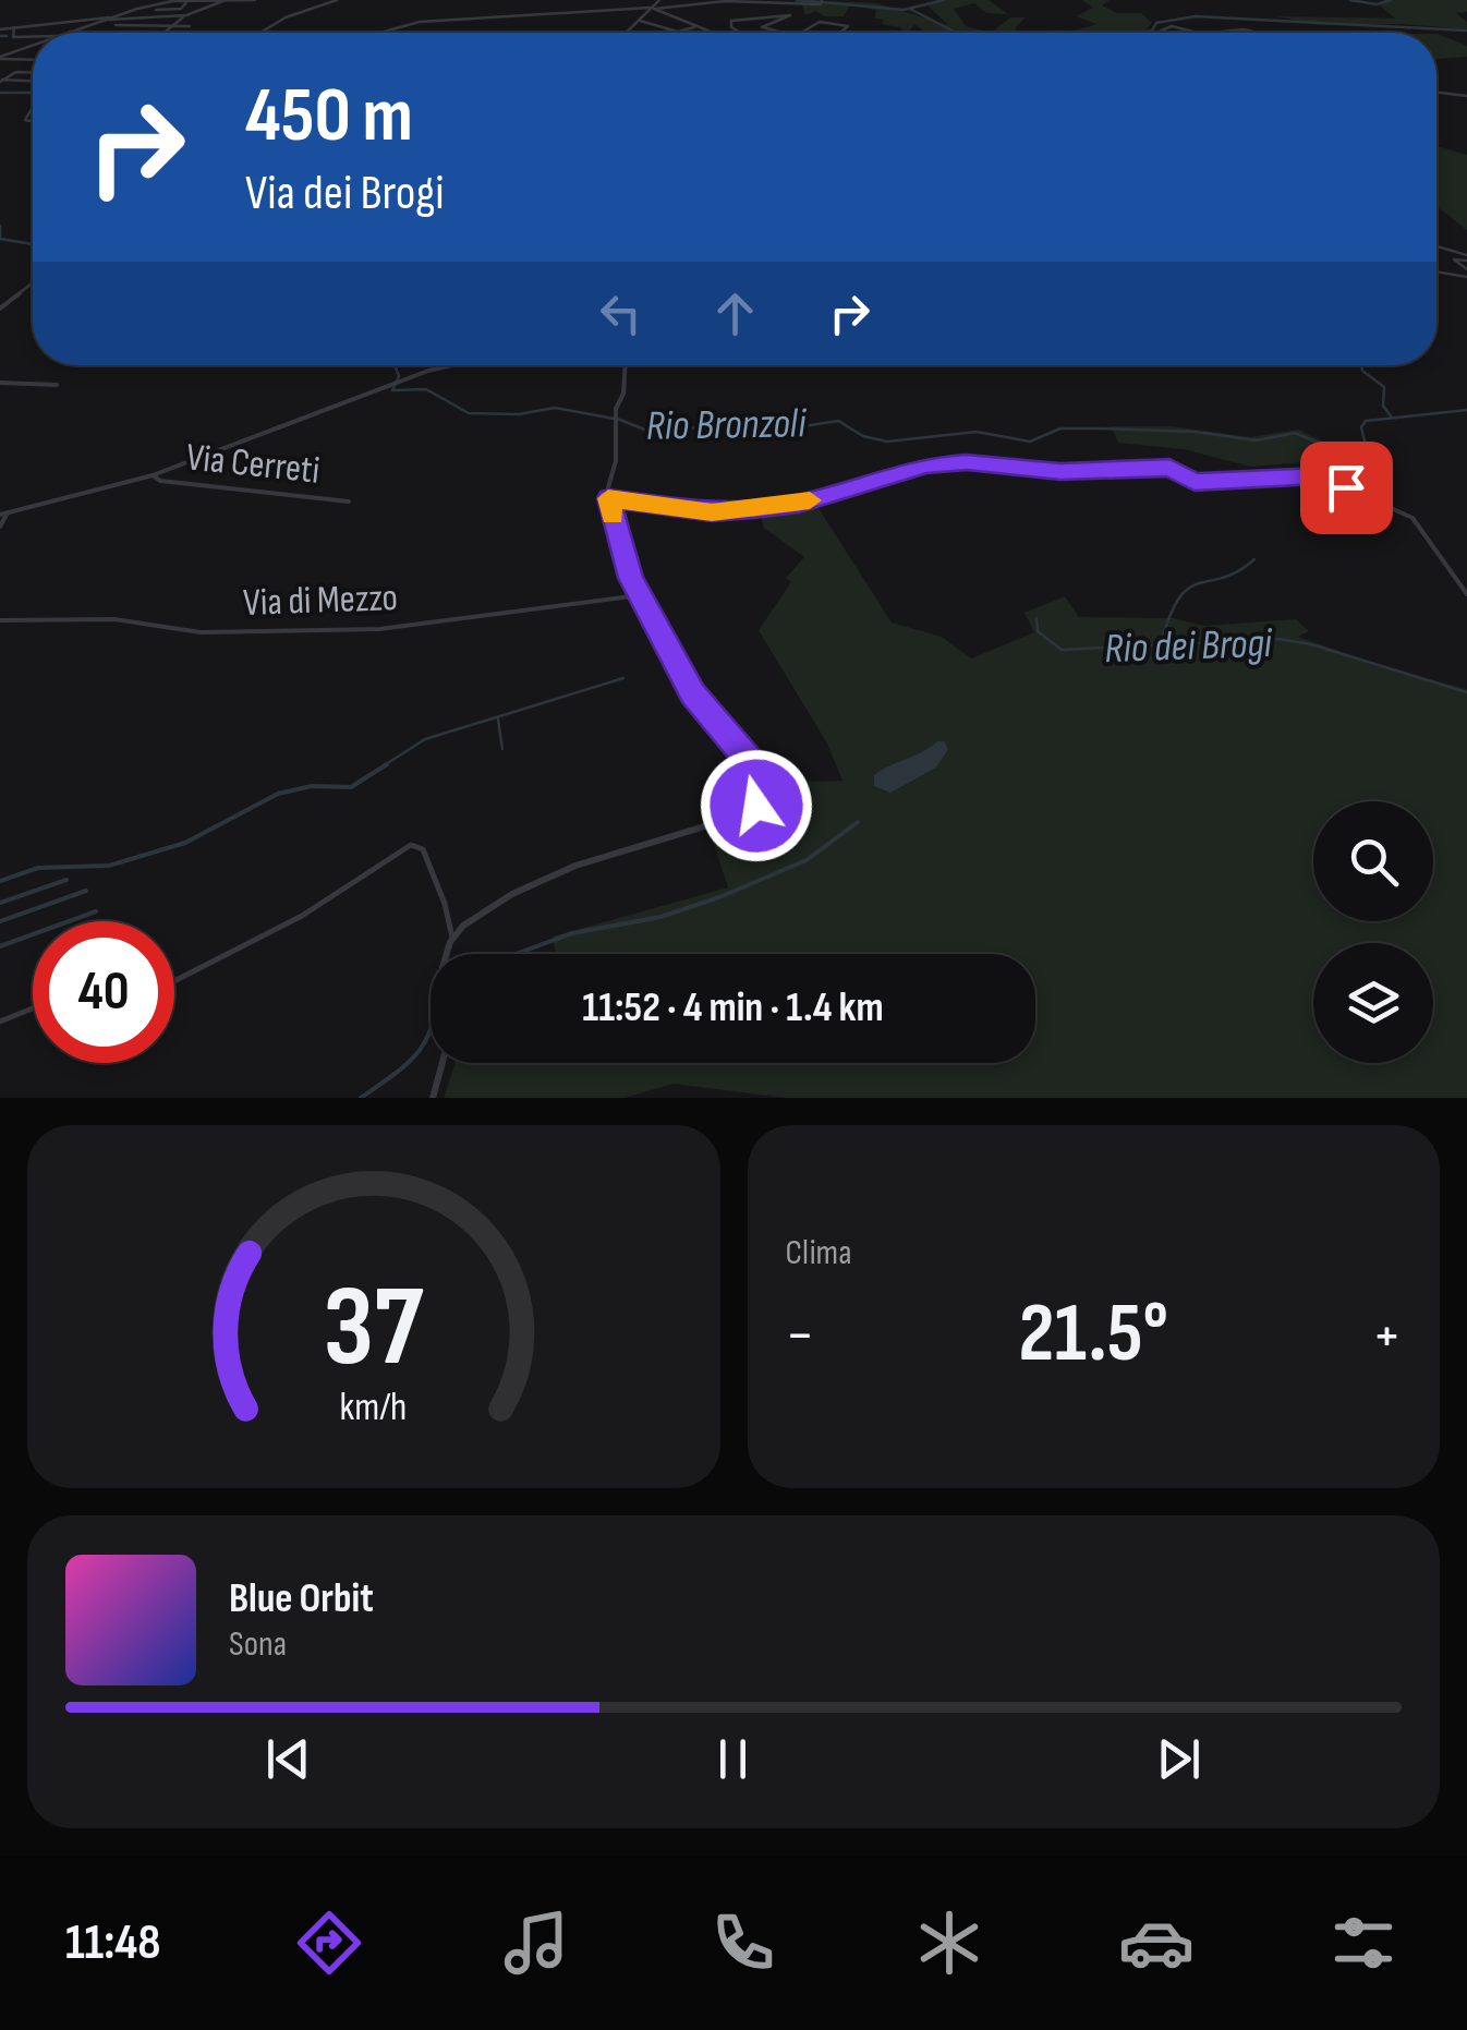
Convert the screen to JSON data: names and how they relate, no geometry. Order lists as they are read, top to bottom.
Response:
{
  "streets": {
    "street": ["Via Cerreti", "Via di Mezzo"]
  },
  "water": ["Rio Bronzoli", "Rio dei Brogi"],
  "page": {
    "turn": ["450 m", "Via dei Brogi"],
    "limit": "40",
    "trip": "11:52 · 4 min · 1.4 km",
    "tile": "Clima",
    "heat": ["−", "21.5°", "+"],
    "song": ["Blue Orbit", "Sona"],
    "tabs": "11:48",
    "gauge": ["37", "km/h"]
  }
}
